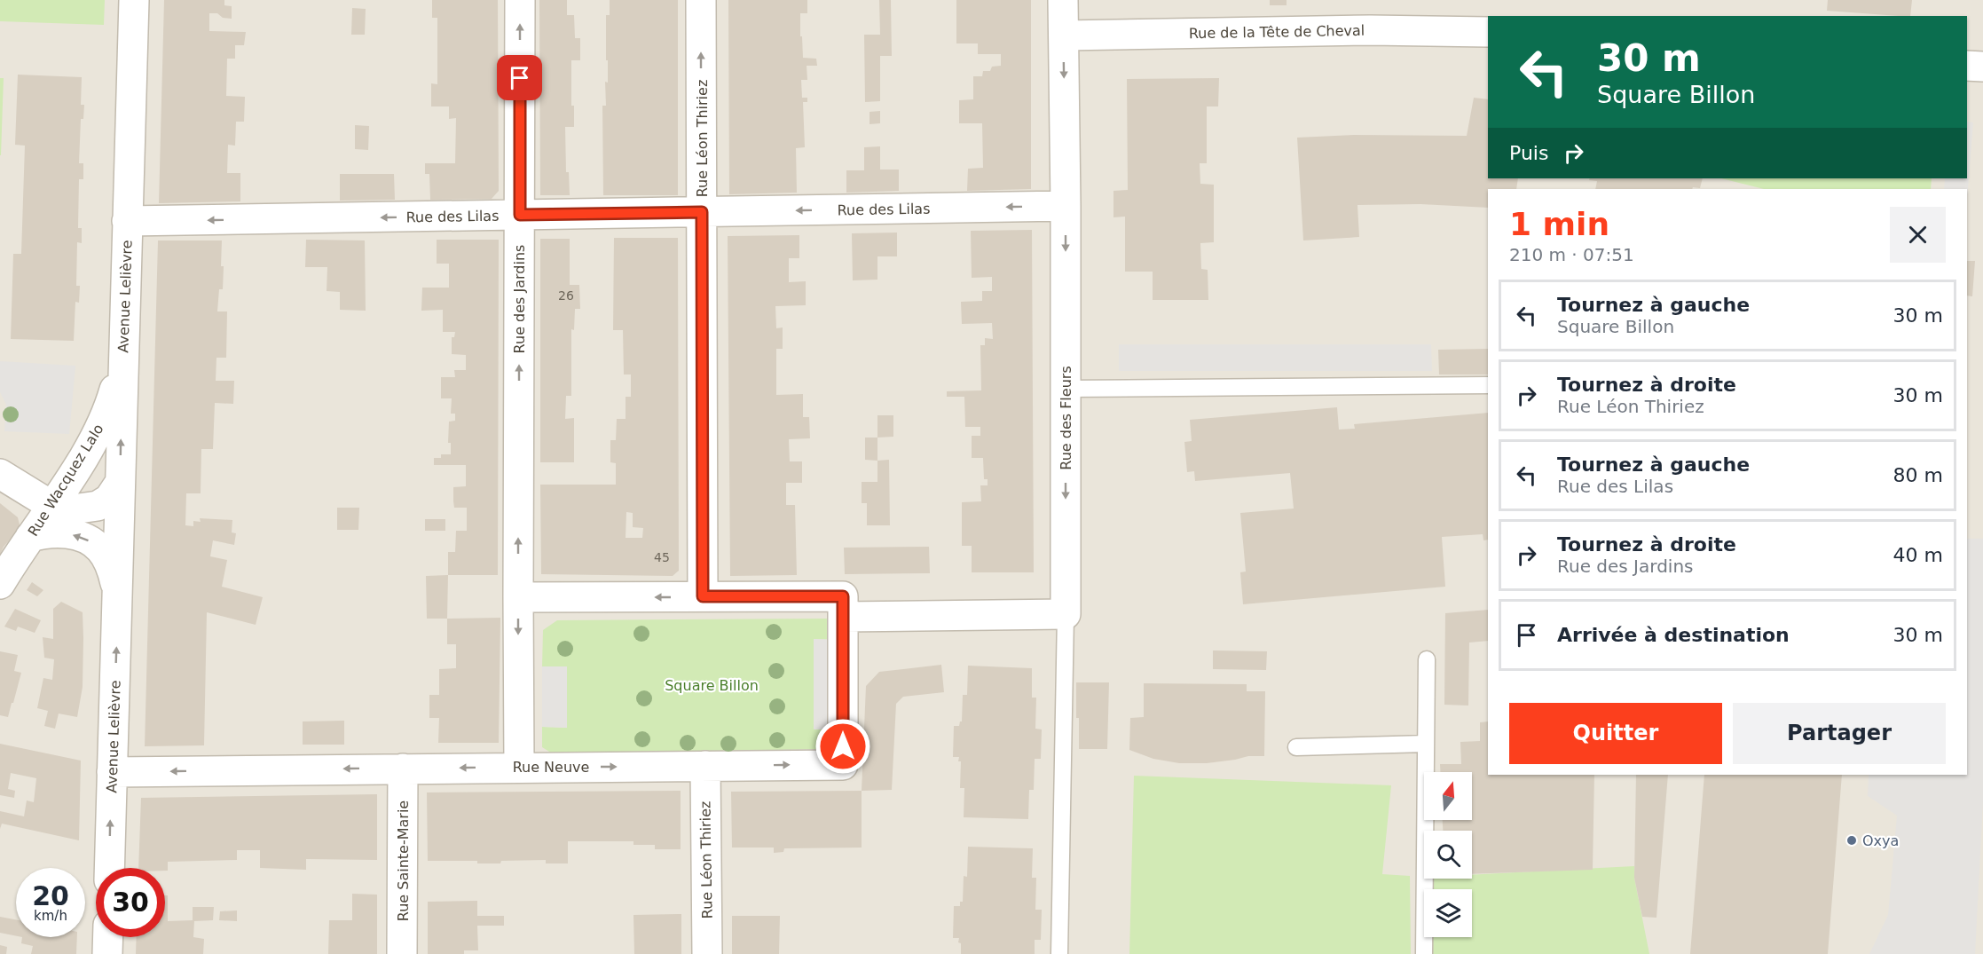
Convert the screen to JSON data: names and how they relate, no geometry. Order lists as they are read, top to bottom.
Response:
{
  "streets": {
    "street": [
      "Rue de la Tête de Cheval",
      "Rue Léon Thiriez",
      "Rue des Lilas",
      "Avenue Lelièvre",
      "Rue des Jardins",
      "Rue des Fleurs",
      "Rue Wacquez Lalo",
      "Rue Neuve",
      "Rue Sainte-Marie"
    ]
  },
  "crossings": [
    ["Rue de la Tête de Cheval", "Rue des Fleurs"],
    ["Rue Léon Thiriez", "Rue des Lilas"],
    ["Rue Léon Thiriez", "Rue Neuve"],
    ["Rue des Lilas", "Avenue Lelièvre"],
    ["Rue des Lilas", "Rue des Jardins"],
    ["Rue des Lilas", "Rue des Fleurs"],
    ["Avenue Lelièvre", "Rue Wacquez Lalo"],
    ["Avenue Lelièvre", "Rue Neuve"],
    ["Rue Neuve", "Rue Sainte-Marie"]
  ],
  "one_way": ["Rue des Lilas", "Rue des Jardins", "Rue des Fleurs"],
  "parks": ["Square Billon"],
  "places": ["Oxya"],
  "house_numbers": ["26", "45"],
  "north": "top",
  "page": {
    "turn": ["30 m", "Square Billon"],
    "then": "Puis",
    "heading": ["1 min", "210 m · 07:51"],
    "list": [
      {
        "name": "Tournez à gauche",
        "note": "Square Billon",
        "value": "30 m"
      },
      {
        "name": "Tournez à droite",
        "note": "Rue Léon Thiriez",
        "value": "30 m"
      },
      {
        "name": "Tournez à gauche",
        "note": "Rue des Lilas",
        "value": "80 m"
      },
      {
        "name": "Tournez à droite",
        "note": "Rue des Jardins",
        "value": "40 m"
      },
      {
        "name": "Arrivée à destination",
        "value": "30 m"
      }
    ],
    "buttons": ["Quitter", "Partager"],
    "speed": "20 km/h",
    "limit": "30"
  }
}
